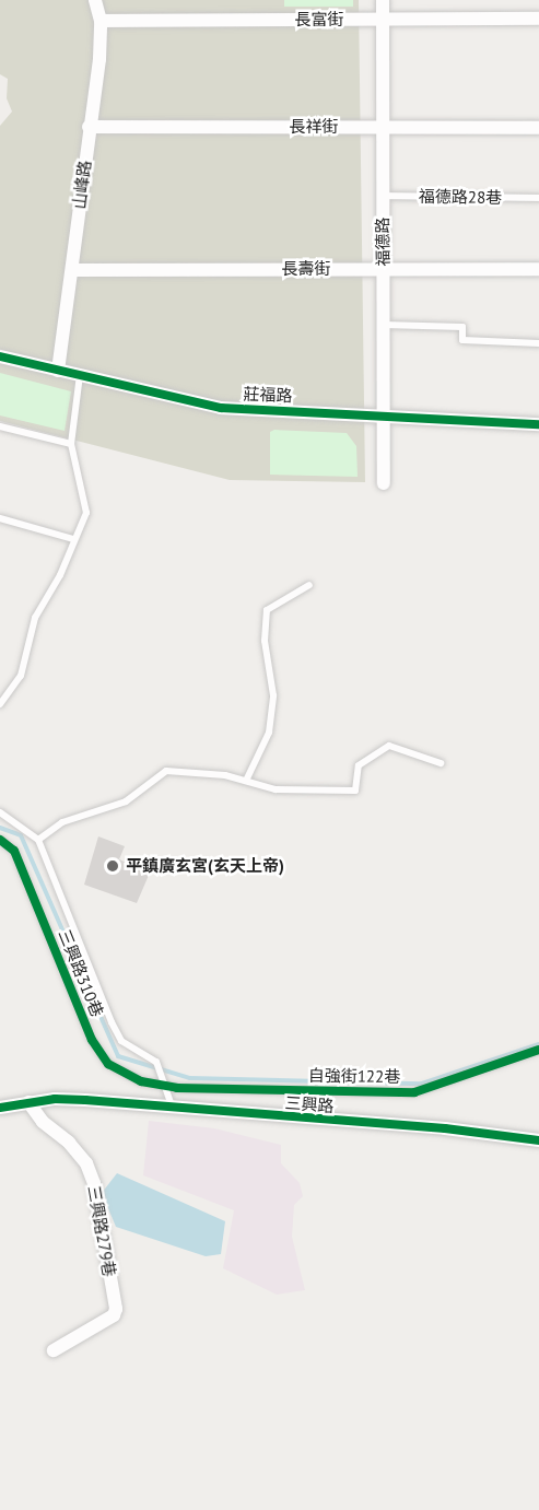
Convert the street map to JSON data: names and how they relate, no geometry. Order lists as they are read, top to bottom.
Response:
{
  "streets": {
    "street": [
      "長富街",
      "長祥街",
      "山峰路",
      "福德路",
      "長壽街",
      "莊福路",
      "三興路",
      "三興路279巷"
    ],
    "lane": ["福德路28巷", "三興路310巷", "自強街122巷"]
  },
  "crossings": [
    ["長富街", "山峰路"],
    ["長富街", "福德路"],
    ["長祥街", "山峰路"],
    ["長祥街", "福德路"],
    ["山峰路", "長壽街"],
    ["山峰路", "莊福路"],
    ["福德路28巷", "福德路"],
    ["福德路", "長壽街"],
    ["福德路", "莊福路"],
    ["三興路310巷", "自強街122巷"],
    ["三興路310巷", "三興路"],
    ["三興路", "三興路279巷"]
  ],
  "places": ["平鎮廣玄宮(玄天上帝)"]
}
